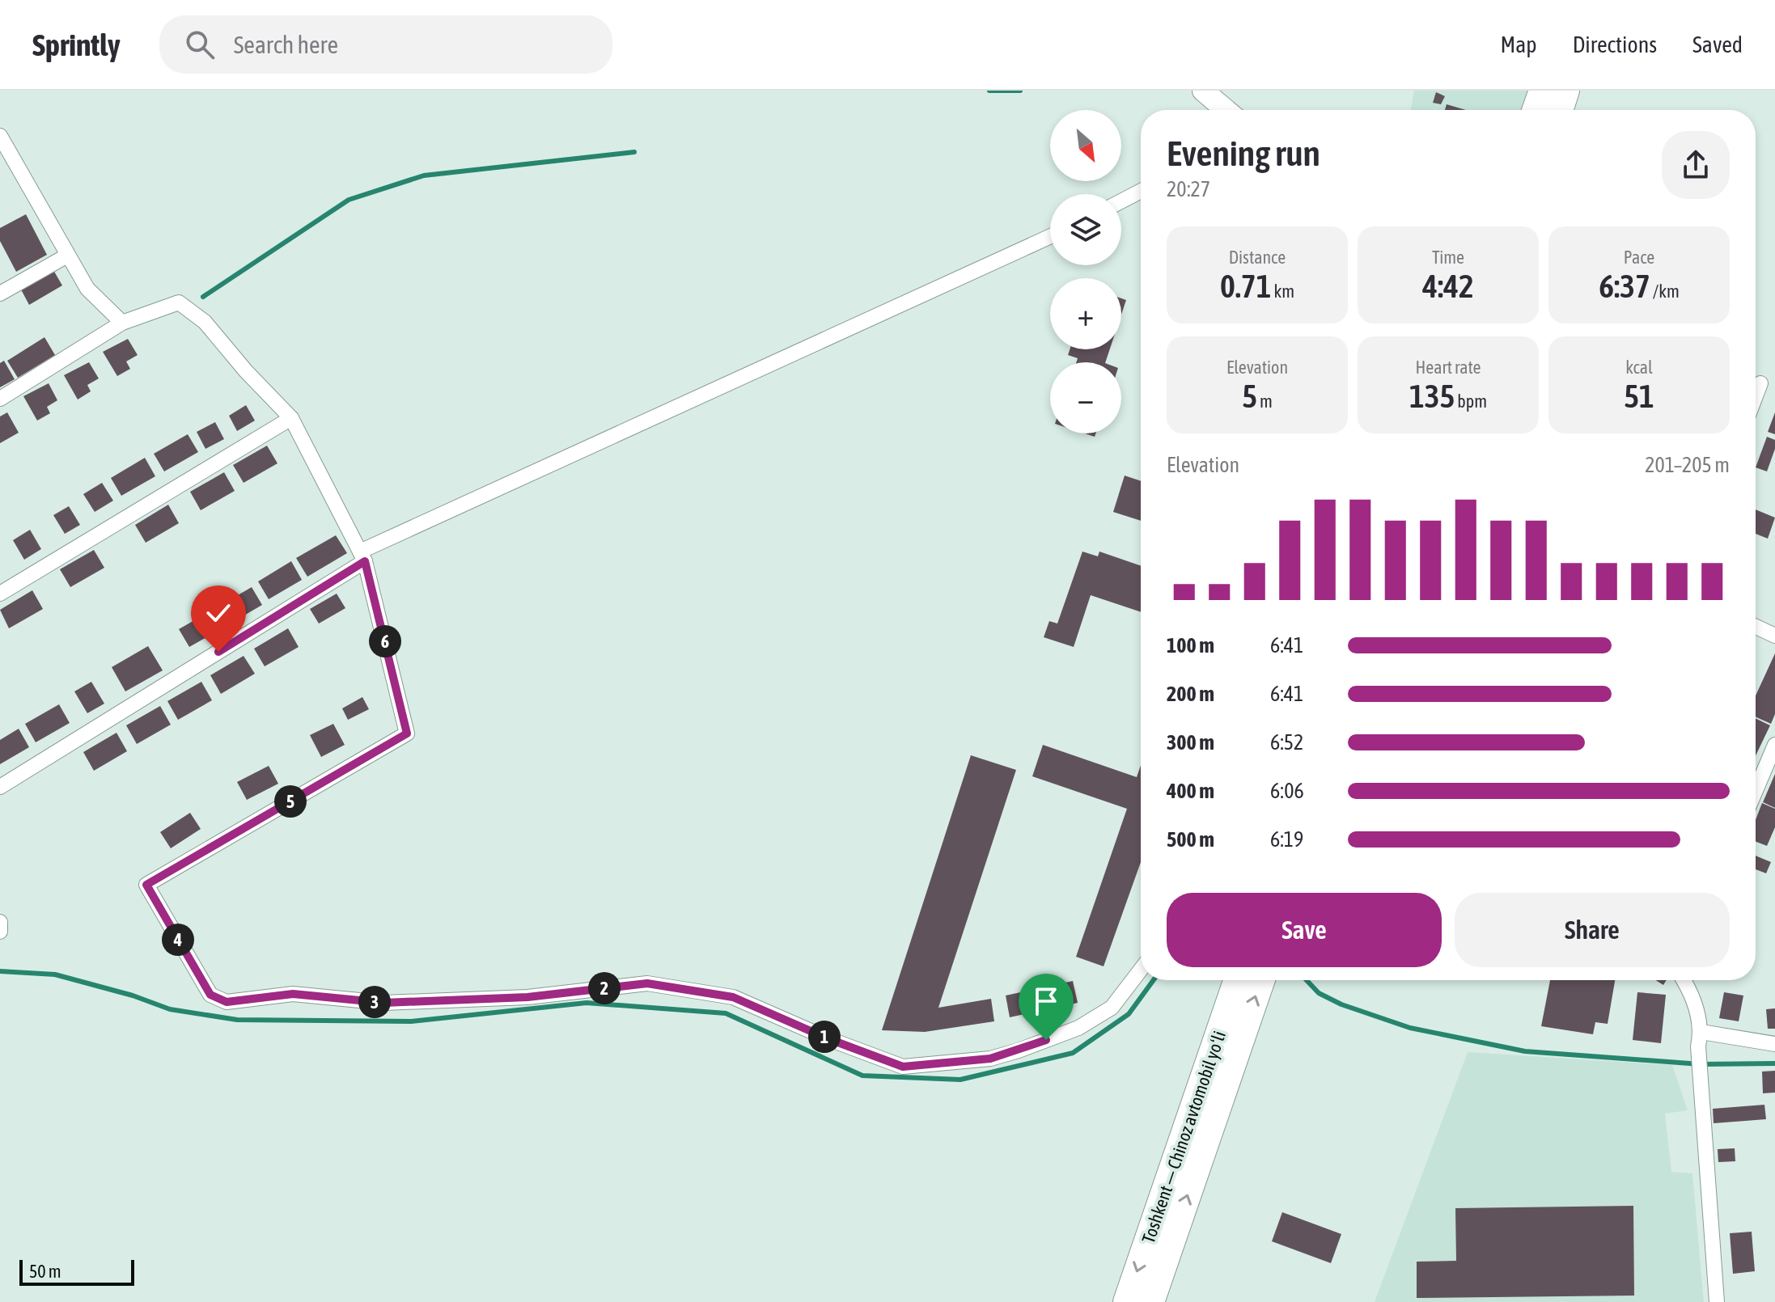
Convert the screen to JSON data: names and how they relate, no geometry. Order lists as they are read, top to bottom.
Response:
{
  "streets": {
    "highway": ["Toshkent — Chinoz avtomobil yoʻli"]
  },
  "scale_bar": "50 m",
  "north": "bottom right",
  "page": {
    "header": "Sprintly",
    "search": "Search here",
    "nav": ["Map", "Directions", "Saved"],
    "map_buttons": ["+", "−"],
    "heading": ["Evening run", "20:27"],
    "stats": [
      ["Distance", "0.71 km"],
      ["Time", "4:42"],
      ["Pace", "6:37 /km"],
      ["Elevation", "5 m"],
      ["Heart rate", "135 bpm"],
      ["kcal", "51"]
    ],
    "chart": ["Elevation", "201–205 m"],
    "list": [
      {
        "name": "100 m",
        "note": "6:41"
      },
      {
        "name": "200 m",
        "note": "6:41"
      },
      {
        "name": "300 m",
        "note": "6:52"
      },
      {
        "name": "400 m",
        "note": "6:06"
      },
      {
        "name": "500 m",
        "note": "6:19"
      }
    ],
    "pins": [
      "6",
      "5",
      "4",
      "2",
      "3",
      "1"
    ],
    "buttons": ["Save", "Share"],
    "scale": "50 m"
  }
}
